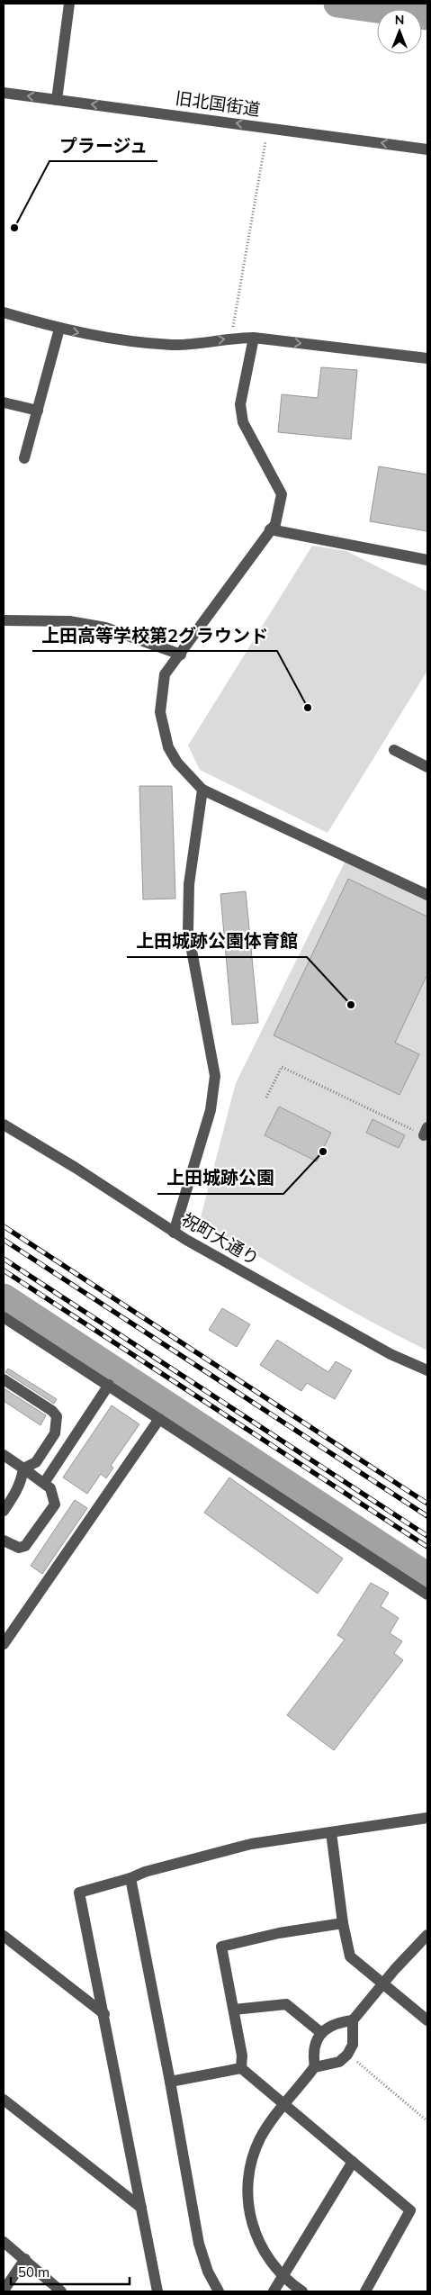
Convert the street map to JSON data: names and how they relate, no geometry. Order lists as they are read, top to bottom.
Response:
{
  "streets": {
    "street": ["旧北国街道", "祝町大通り"]
  },
  "one_way": ["旧北国街道"],
  "places": [
    "プラージュ",
    "上田高等学校第2グラウンド",
    "上田城跡公園体育館",
    "上田城跡公園"
  ],
  "scale_bar": "50 m",
  "north": "top"
}
